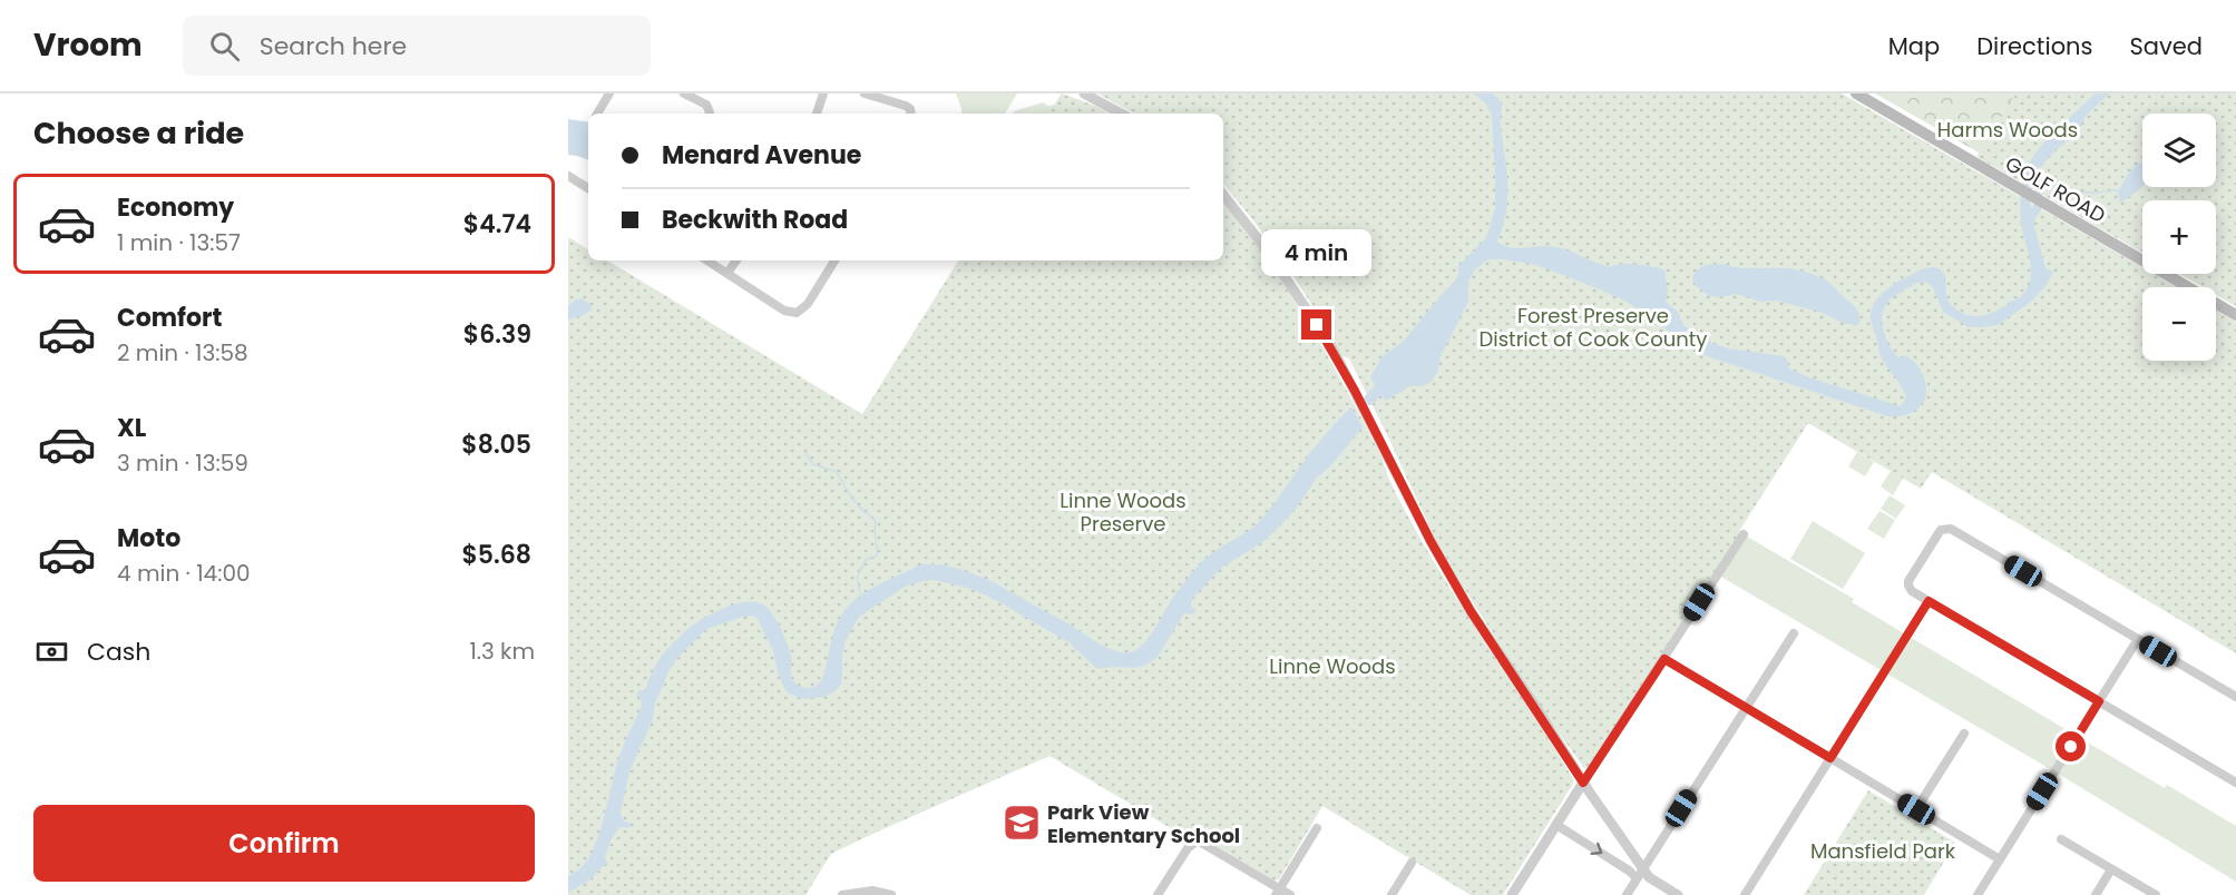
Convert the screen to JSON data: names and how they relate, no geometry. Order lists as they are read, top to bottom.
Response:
{
  "streets": {
    "main road": ["GOLF ROAD"]
  },
  "parks": [
    "Harms Woods",
    "Forest Preserve District of Cook County",
    "Linne Woods Preserve",
    "Linne Woods",
    "Mansfield Park"
  ],
  "places": {
    "school or university": ["Park View Elementary School"]
  },
  "page": {
    "header": "Vroom",
    "search": "Search here",
    "nav": ["Map", "Directions", "Saved"],
    "heading": "Choose a ride",
    "map_buttons": ["+", "−"],
    "banner": ["Menard Avenue", "Beckwith Road"],
    "list": [
      {
        "name": "Economy",
        "note": "1 min · 13:57",
        "value": "$4.74"
      },
      {
        "name": "Comfort",
        "note": "2 min · 13:58",
        "value": "$6.39"
      },
      {
        "name": "XL",
        "note": "3 min · 13:59",
        "value": "$8.05"
      },
      {
        "name": "Moto",
        "note": "4 min · 14:00",
        "value": "$5.68"
      }
    ],
    "bubble": "4 min",
    "pay": ["Cash", "1.3 km"],
    "buttons": "Confirm"
  }
}
